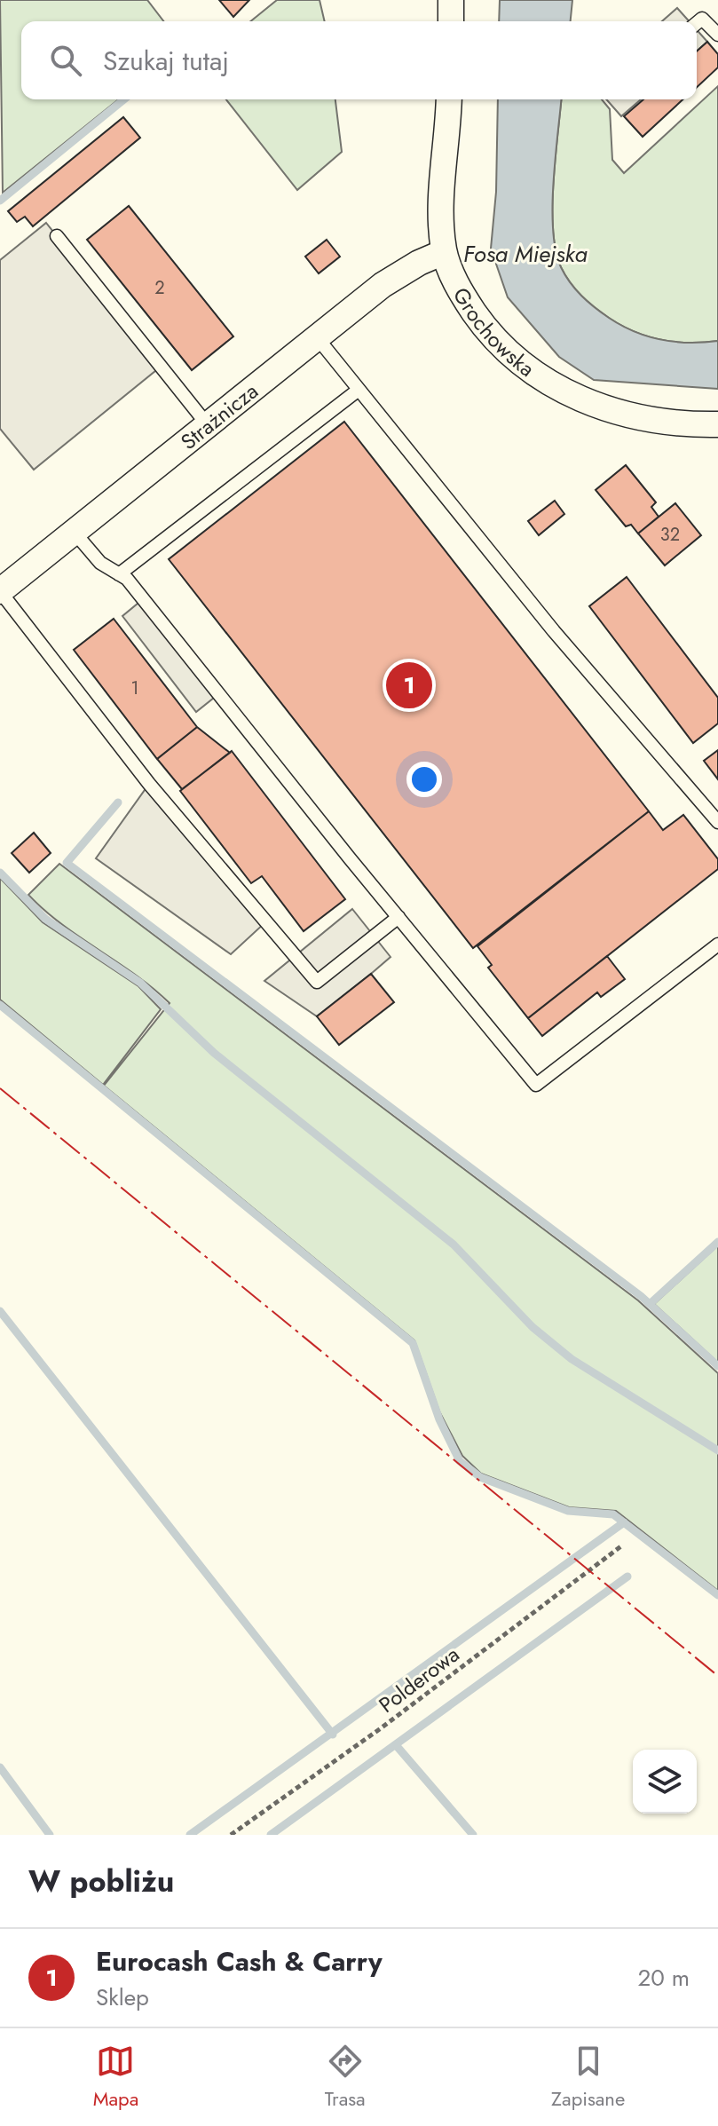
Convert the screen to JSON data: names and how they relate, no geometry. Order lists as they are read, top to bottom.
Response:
{
  "streets": {
    "street": ["Grochowska", "Strażnicza"],
    "path": ["Polderowa"]
  },
  "crossings": [
    ["Grochowska", "Strażnicza"]
  ],
  "water": ["Fosa Miejska"],
  "house_numbers": ["2", "32", "1"],
  "page": {
    "search": "Szukaj tutaj",
    "pins": "1",
    "heading": "W pobliżu",
    "list": [
      {
        "mark": "1",
        "name": "Eurocash Cash & Carry",
        "note": "Sklep",
        "value": "20 m"
      }
    ],
    "nav": ["Mapa", "Trasa", "Zapisane"]
  }
}
